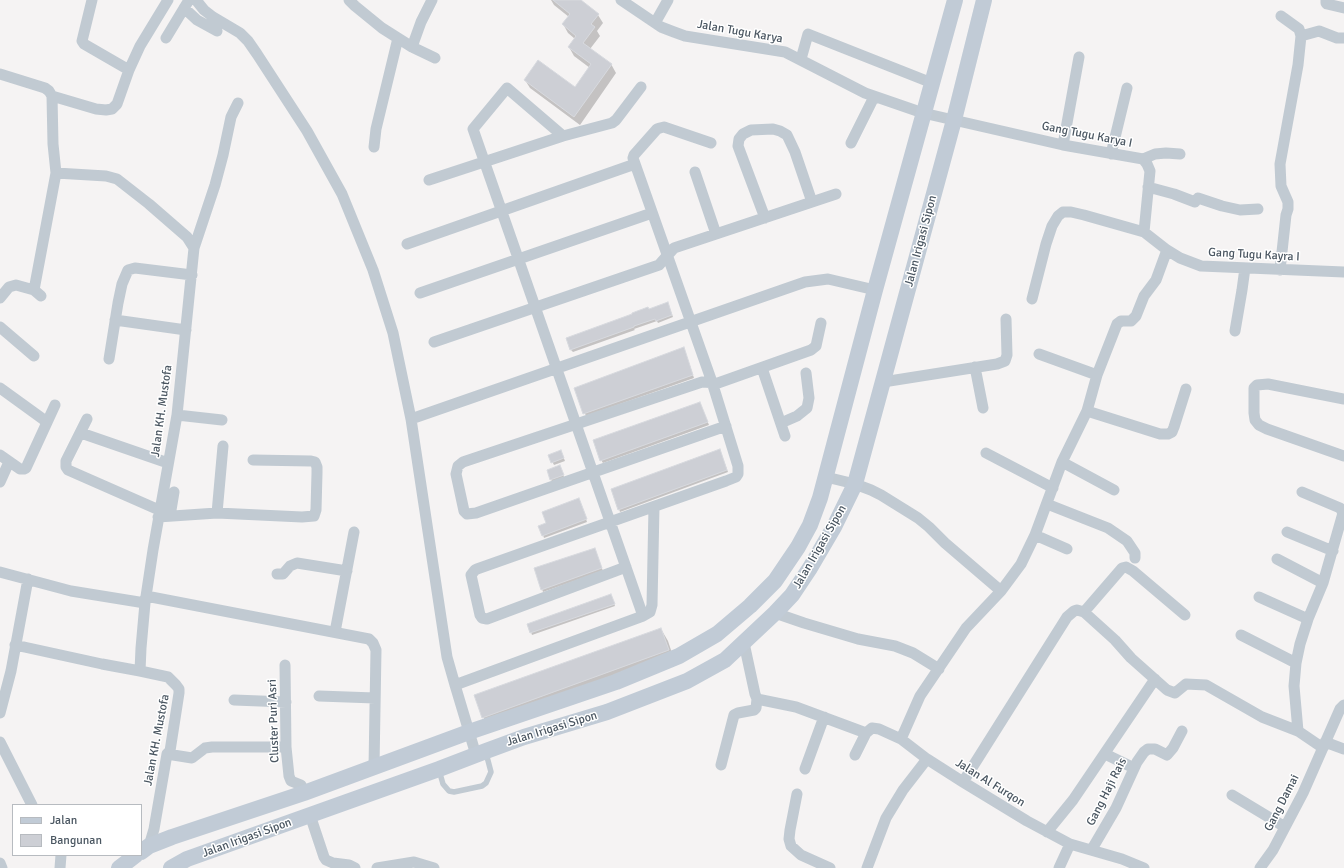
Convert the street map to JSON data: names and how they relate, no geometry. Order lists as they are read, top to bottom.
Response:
{
  "streets": {
    "street": [
      "Jalan Tugu Karya",
      "Gang Tugu Karya I",
      "Jalan Irigasi Sipon",
      "Gang Tugu Kayra I",
      "Jalan KH. Mustofa",
      "Cluster Puri Asri",
      "Jalan Al Furqon",
      "Gang Haji Rais",
      "Gang Damai"
    ]
  },
  "crossings": [
    ["Jalan Tugu Karya", "Gang Tugu Karya I"],
    ["Jalan Tugu Karya", "Jalan Irigasi Sipon"],
    ["Gang Tugu Karya I", "Jalan Irigasi Sipon"],
    ["Jalan Irigasi Sipon", "Jalan KH. Mustofa"],
    ["Jalan Irigasi Sipon", "Cluster Puri Asri"],
    ["Jalan Al Furqon", "Gang Haji Rais"]
  ],
  "legend": ["Jalan", "Bangunan"]
}
